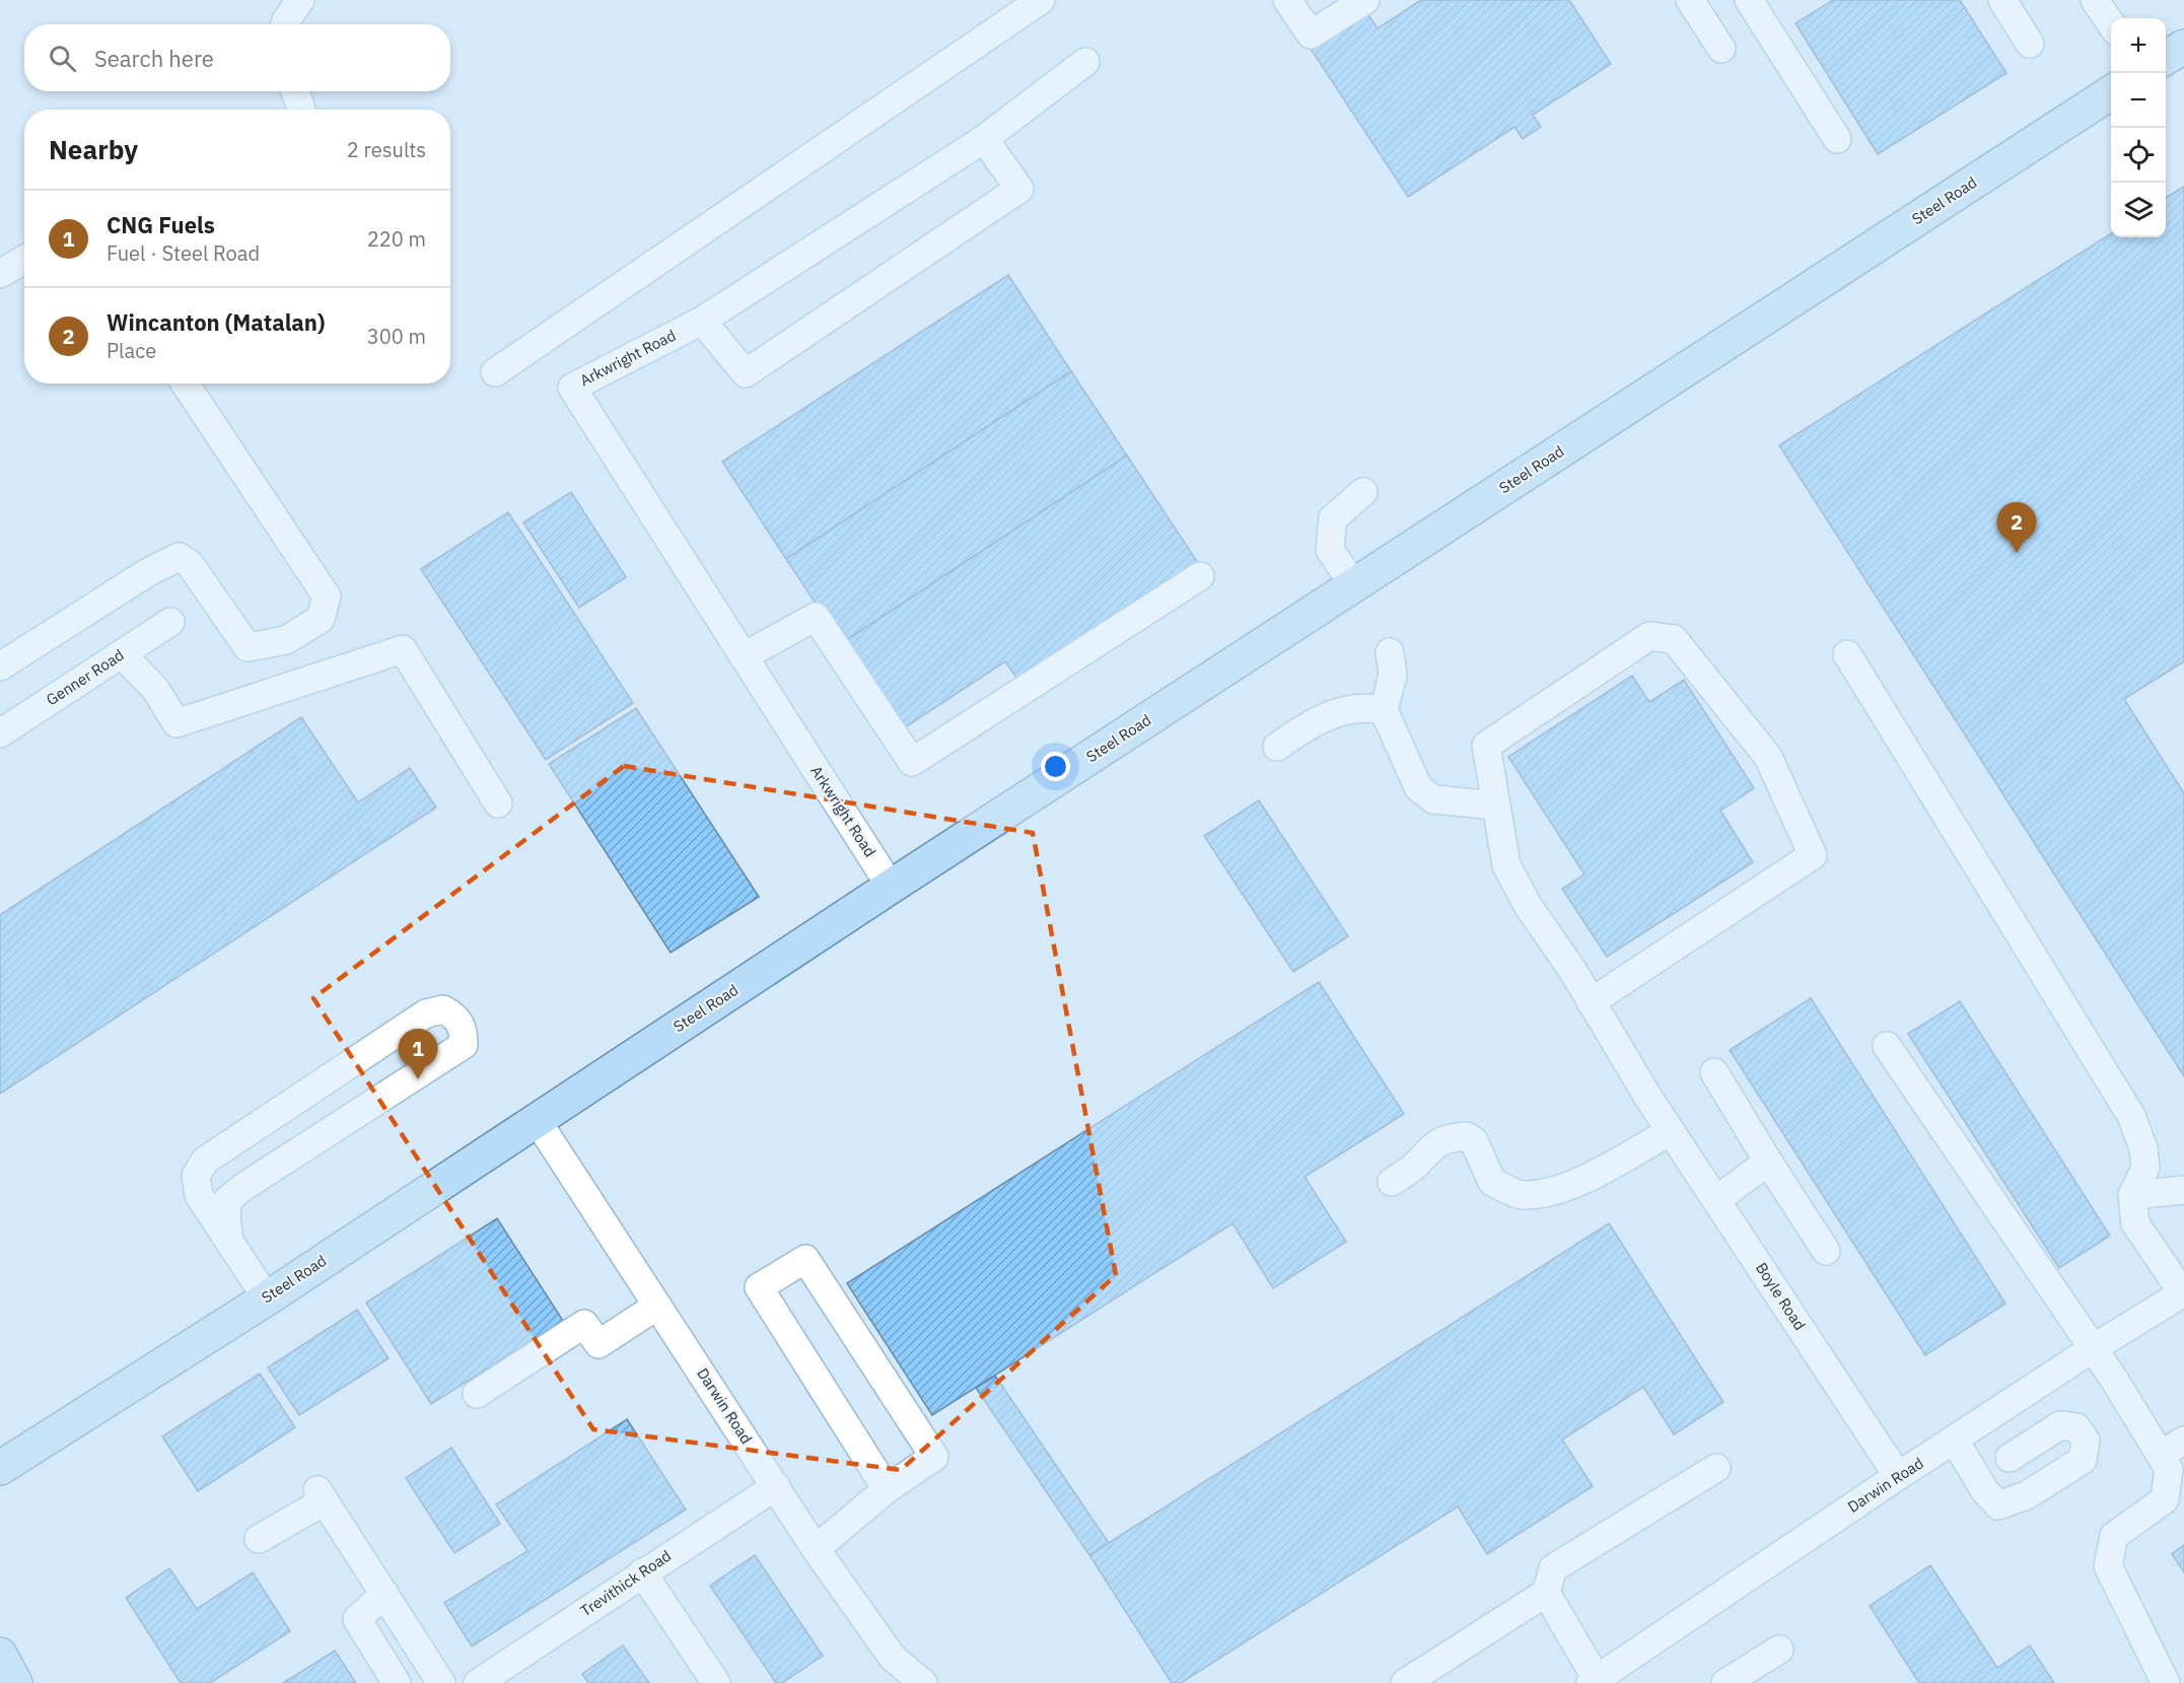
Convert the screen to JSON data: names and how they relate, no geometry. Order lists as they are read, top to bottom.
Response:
{
  "streets": {
    "main road": ["Steel Road"],
    "street": [
      "Arkwright Road",
      "Genner Road",
      "Boyle Road",
      "Darwin Road",
      "Trevithick Road"
    ]
  },
  "crossings": [
    ["Steel Road", "Arkwright Road"],
    ["Steel Road", "Darwin Road"],
    ["Boyle Road", "Darwin Road"],
    ["Darwin Road", "Trevithick Road"]
  ],
  "page": {
    "map_buttons": ["+", "−"],
    "search": "Search here",
    "heading": ["Nearby", "2 results"],
    "list": [
      {
        "mark": "1",
        "name": "CNG Fuels",
        "note": "Fuel · Steel Road",
        "value": "220 m"
      },
      {
        "mark": "2",
        "name": "Wincanton (Matalan)",
        "note": "Place",
        "value": "300 m"
      }
    ],
    "pins": ["2", "1"]
  }
}
